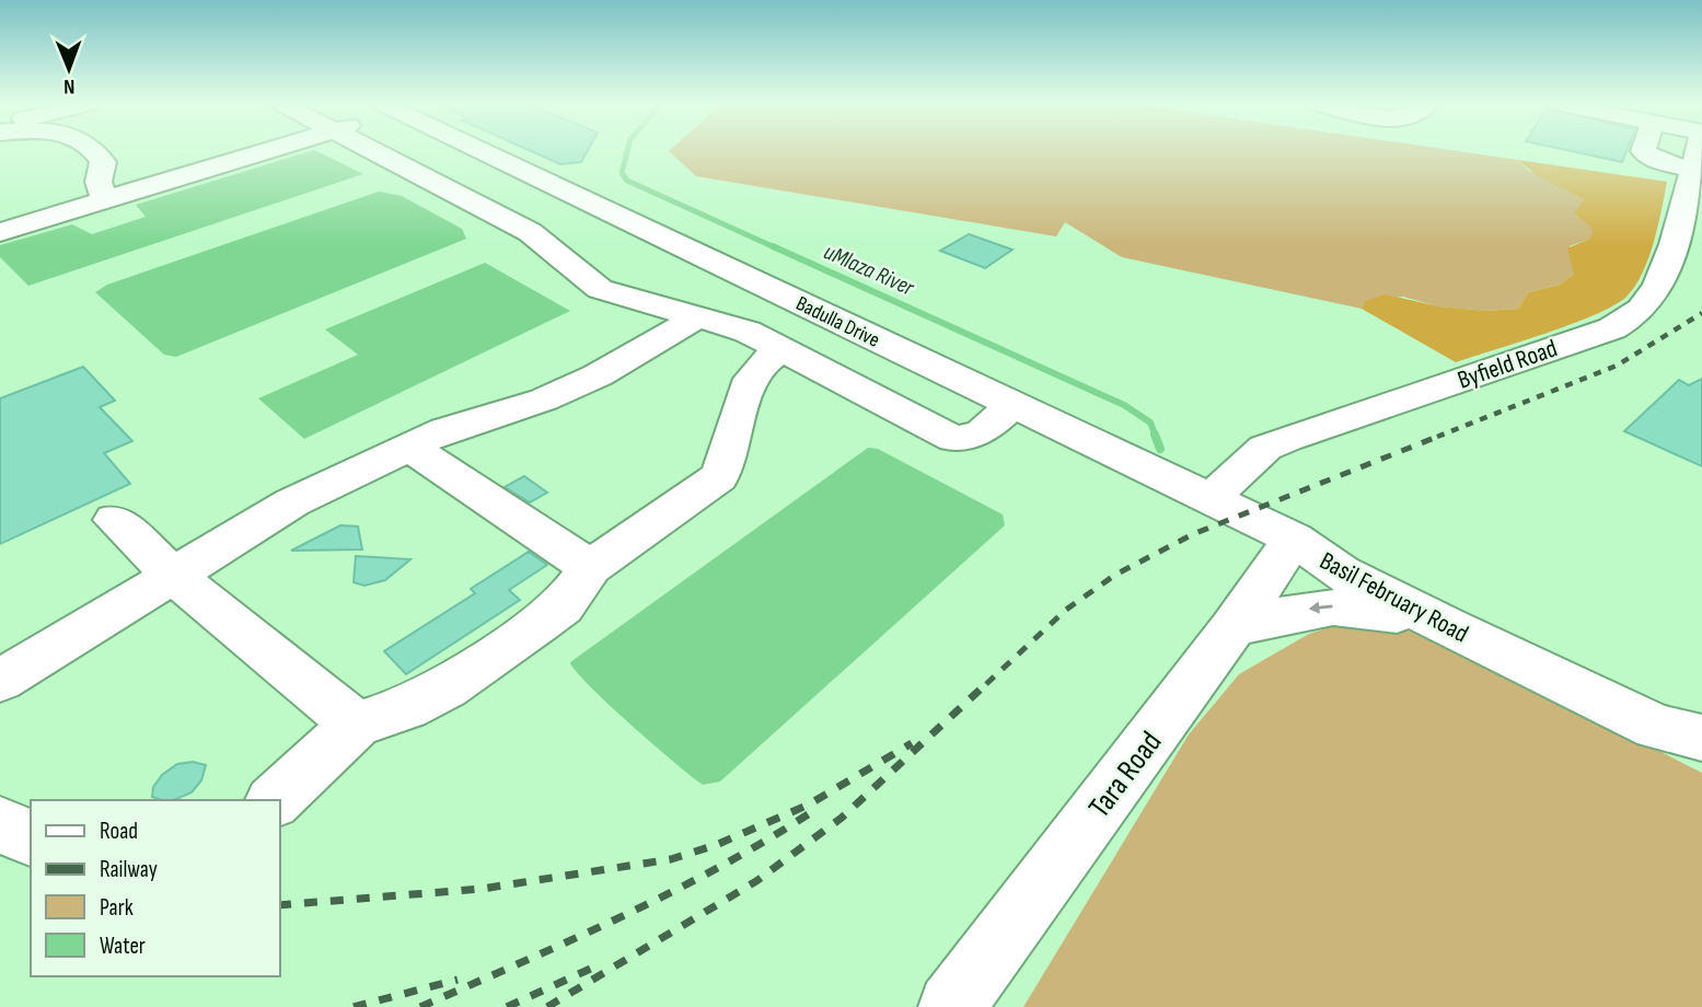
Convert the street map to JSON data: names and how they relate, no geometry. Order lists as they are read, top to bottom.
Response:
{
  "streets": {
    "street": [
      "Badulla Drive",
      "Byfield Road",
      "Basil February Road",
      "Tara Road"
    ]
  },
  "crossings": [
    ["Badulla Drive", "Byfield Road"],
    ["Badulla Drive", "Basil February Road"],
    ["Badulla Drive", "Tara Road"],
    ["Basil February Road", "Tara Road"]
  ],
  "water": ["uMlaza River"],
  "legend": [
    "Road",
    "Railway",
    "Park",
    "Water"
  ],
  "north": "bottom"
}
